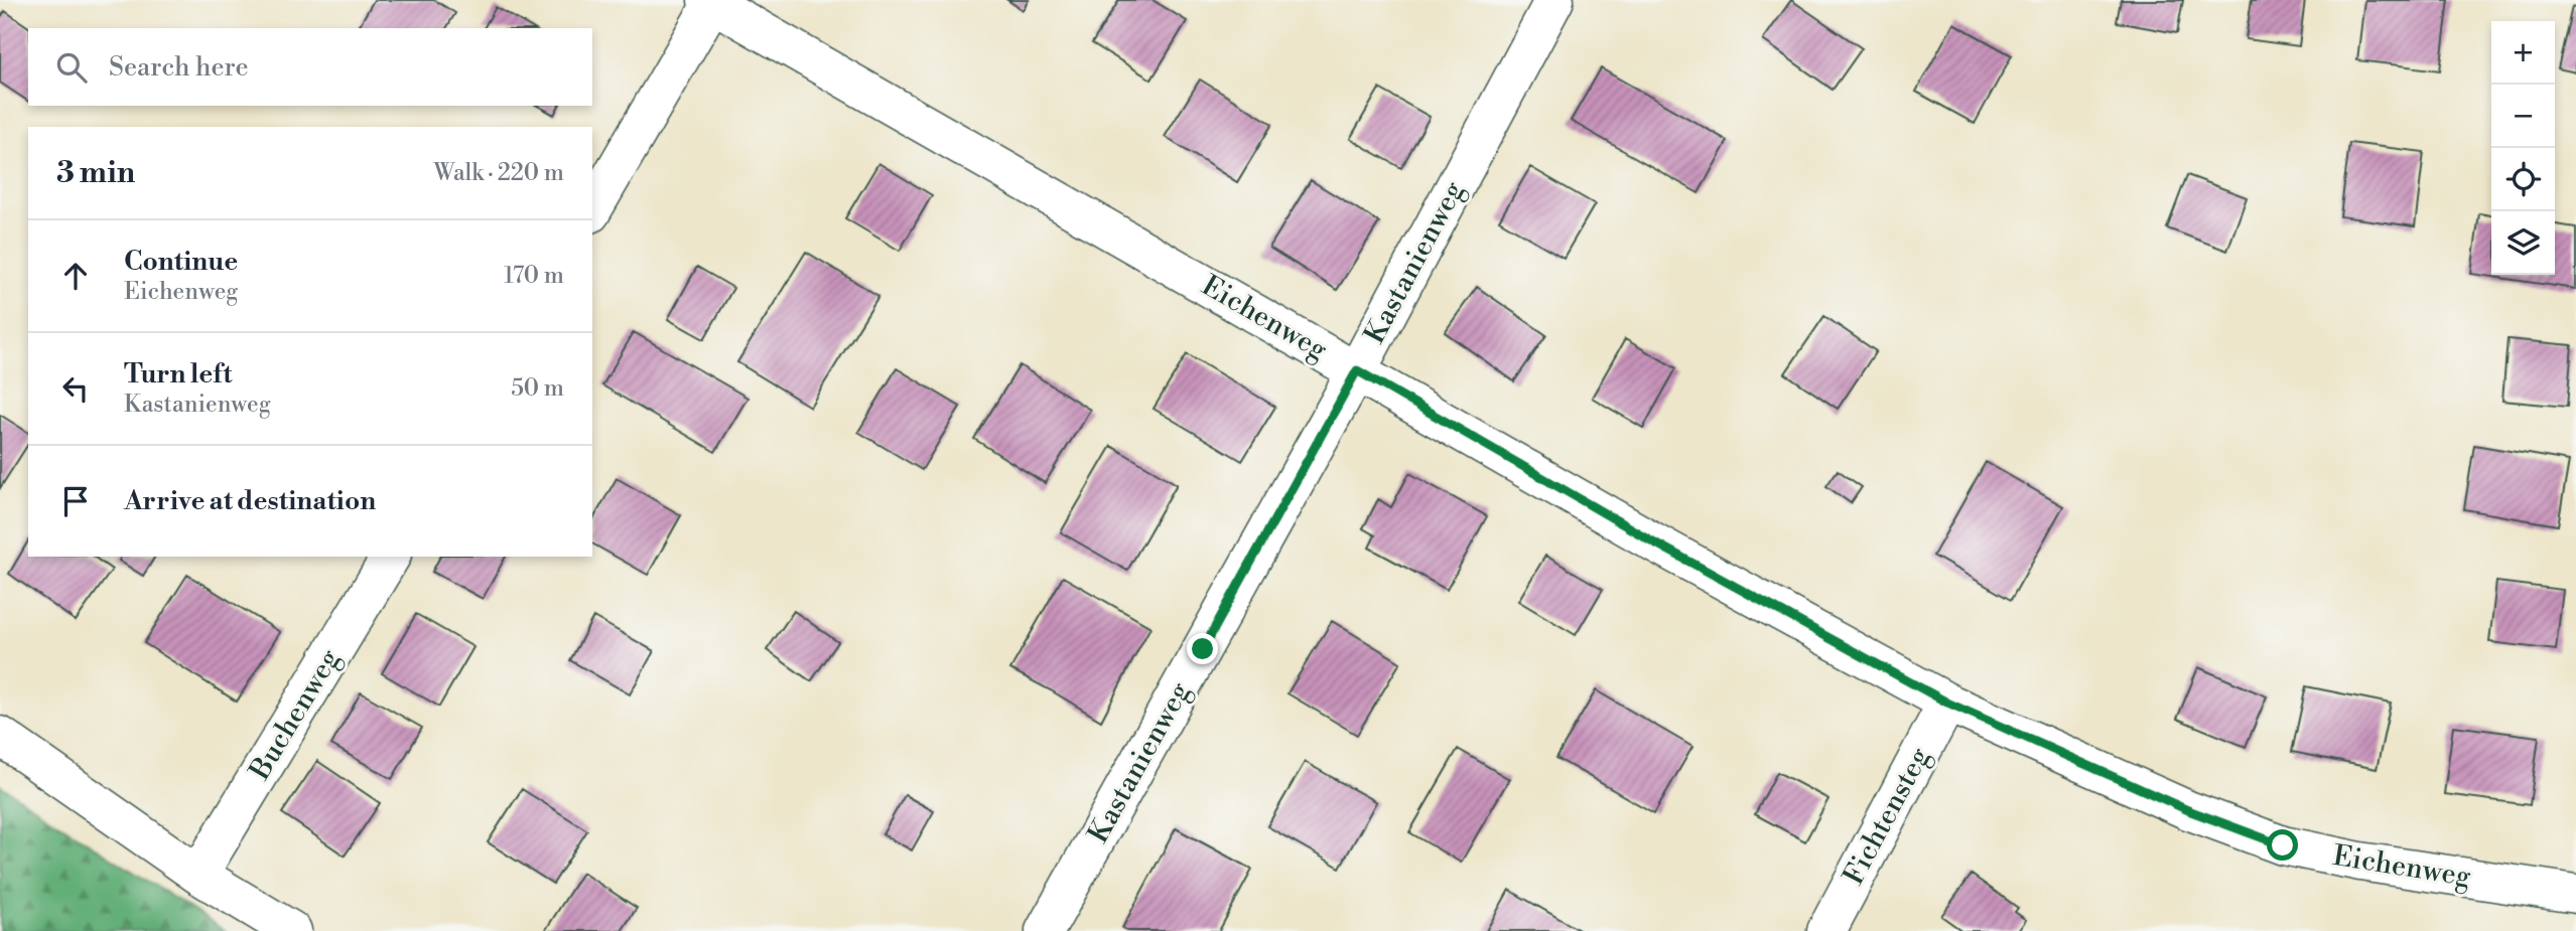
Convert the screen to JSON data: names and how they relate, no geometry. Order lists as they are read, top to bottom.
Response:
{
  "streets": {
    "street": [
      "Kastanienweg",
      "Eichenweg",
      "Buchenweg",
      "Fichtensteg"
    ]
  },
  "crossings": [
    ["Kastanienweg", "Eichenweg"],
    ["Eichenweg", "Fichtensteg"]
  ],
  "page": {
    "map_buttons": ["+", "−"],
    "search": "Search here",
    "heading": ["3 min", "Walk · 220 m"],
    "list": [
      ["Continue", "Eichenweg", "170 m"],
      ["Turn left", "Kastanienweg", "50 m"],
      "Arrive at destination"
    ]
  }
}
